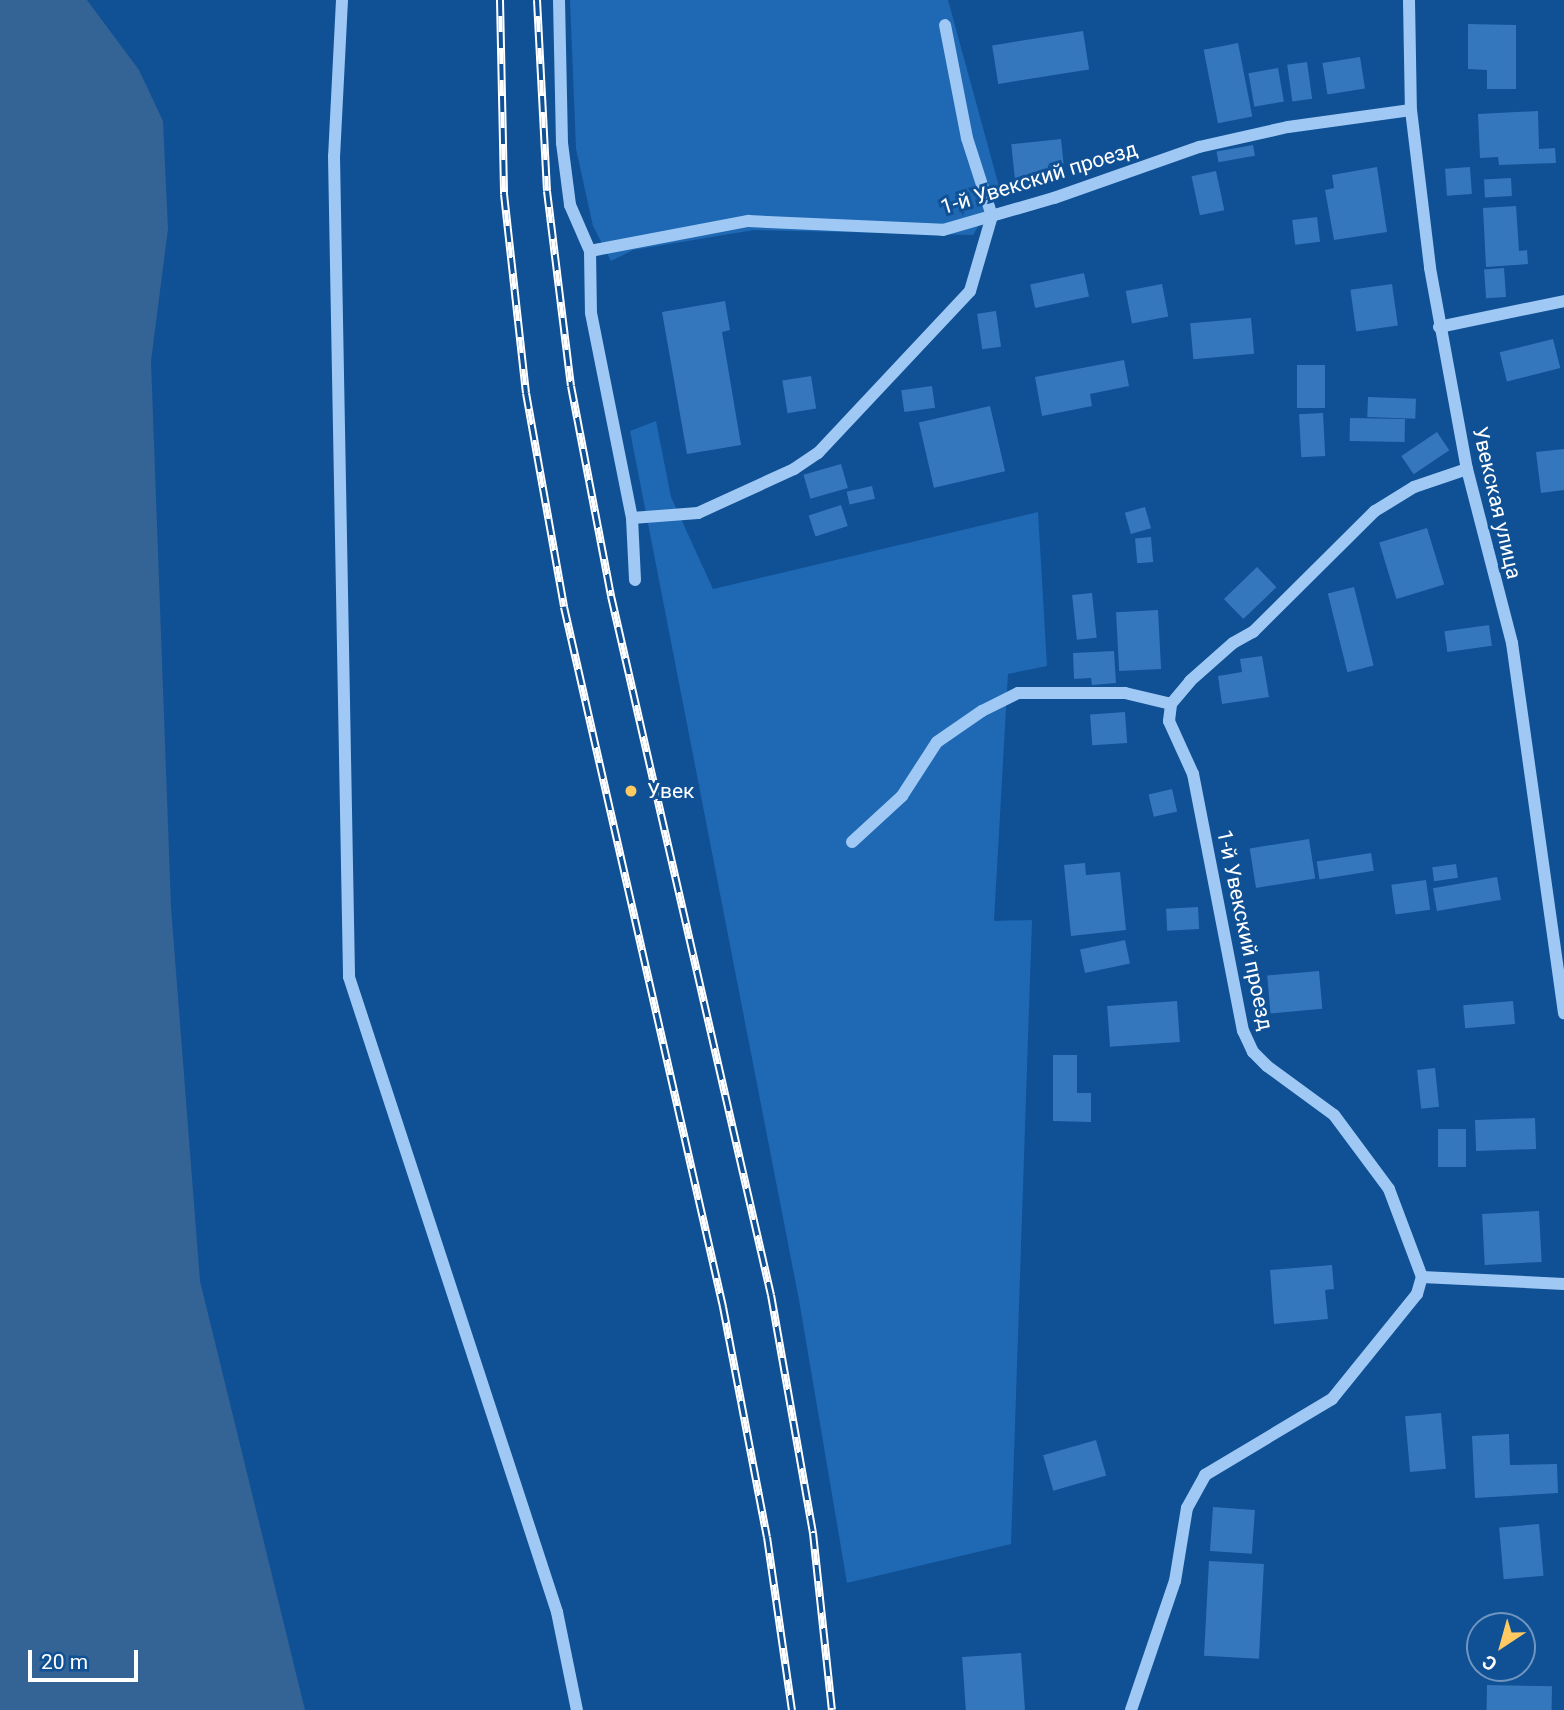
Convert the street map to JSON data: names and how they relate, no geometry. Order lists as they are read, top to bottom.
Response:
{
  "streets": {
    "street": ["1-й Увекский проезд", "Увекская улица"]
  },
  "crossings": [
    ["1-й Увекский проезд", "Увекская улица"]
  ],
  "places": ["Увек"],
  "scale_bar": "20 m",
  "north": "bottom left"
}
